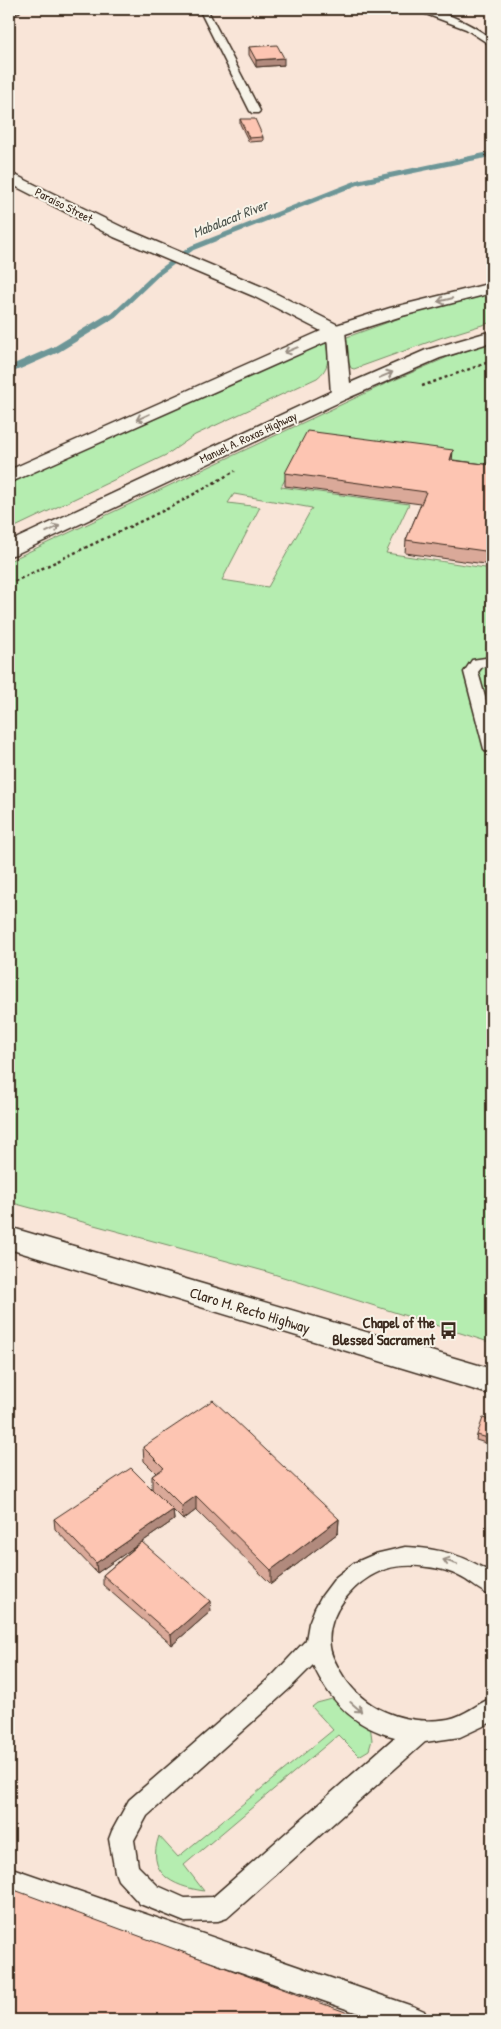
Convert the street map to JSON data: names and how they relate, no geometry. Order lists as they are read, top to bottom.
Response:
{
  "streets": {
    "main road": ["Paraiso Street", "Manuel A. Roxas Highway", "Claro M. Recto Highway"]
  },
  "water": ["Mabalacat River"],
  "places": {
    "bus stop": ["Chapel of the Blessed Sacrament"]
  }
}
